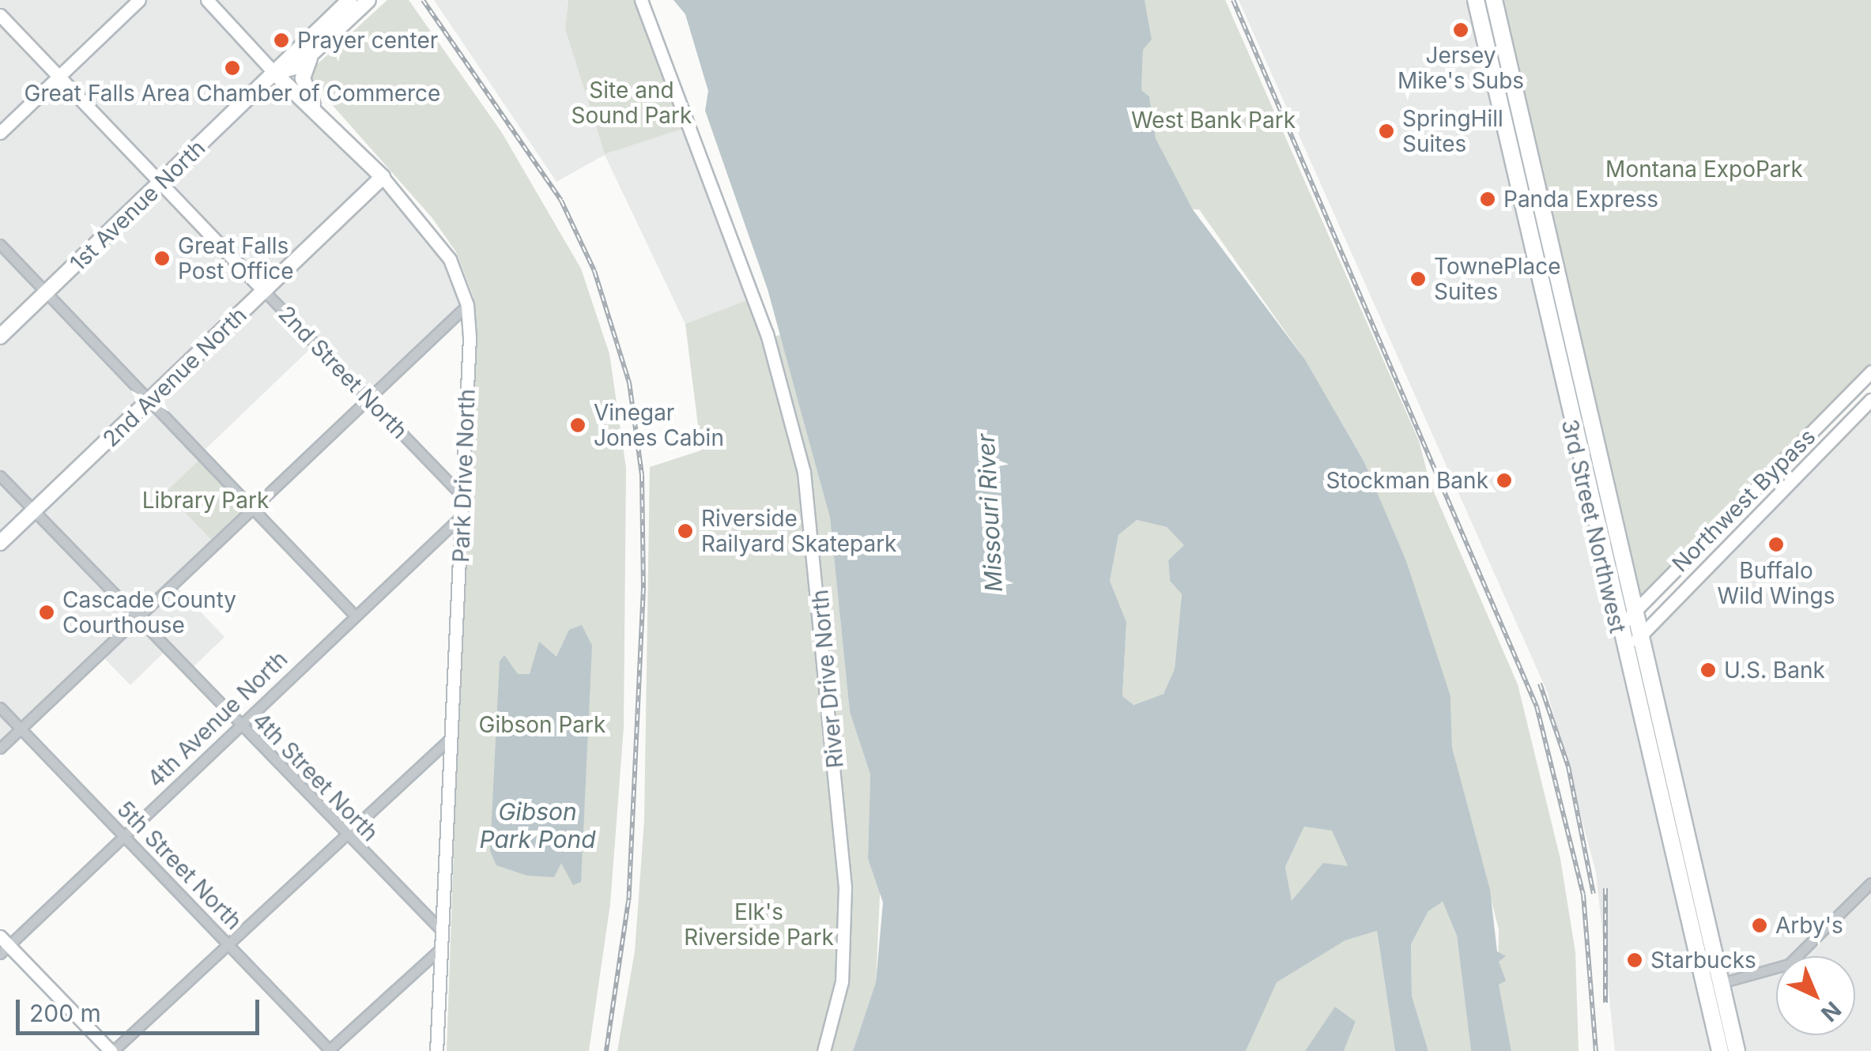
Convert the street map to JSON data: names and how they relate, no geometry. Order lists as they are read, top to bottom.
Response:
{
  "streets": {
    "highway": ["3rd Street Northwest"],
    "main road": [
      "1st Avenue North",
      "2nd Street North",
      "2nd Avenue North",
      "Park Drive North",
      "Northwest Bypass",
      "River Drive North"
    ],
    "street": ["4th Avenue North", "4th Street North", "5th Street North"]
  },
  "crossings": [
    ["1st Avenue North", "2nd Street North"],
    ["1st Avenue North", "Park Drive North"],
    ["2nd Street North", "2nd Avenue North"],
    ["2nd Street North", "Park Drive North"],
    ["2nd Avenue North", "Park Drive North"],
    ["2nd Avenue North", "4th Street North"],
    ["Park Drive North", "4th Avenue North"],
    ["Park Drive North", "4th Street North"],
    ["Northwest Bypass", "3rd Street Northwest"],
    ["4th Avenue North", "4th Street North"],
    ["4th Avenue North", "5th Street North"]
  ],
  "water": ["Missouri River", "Gibson Park Pond"],
  "parks": [
    "Site and Sound Park",
    "West Bank Park",
    "Montana ExpoPark",
    "Library Park",
    "Gibson Park",
    "Elk's Riverside Park"
  ],
  "places": [
    "Jersey Mike's Subs",
    "Prayer center",
    "Great Falls Area Chamber of Commerce",
    "SpringHill Suites",
    "Panda Express",
    "Great Falls Post Office",
    "TownePlace Suites",
    "Vinegar Jones Cabin",
    "Stockman Bank",
    "Riverside Railyard Skatepark",
    "Buffalo Wild Wings",
    "Cascade County Courthouse",
    "U.S. Bank",
    "Arby's",
    "Starbucks"
  ],
  "scale_bar": "200 m",
  "north": "bottom right"
}
